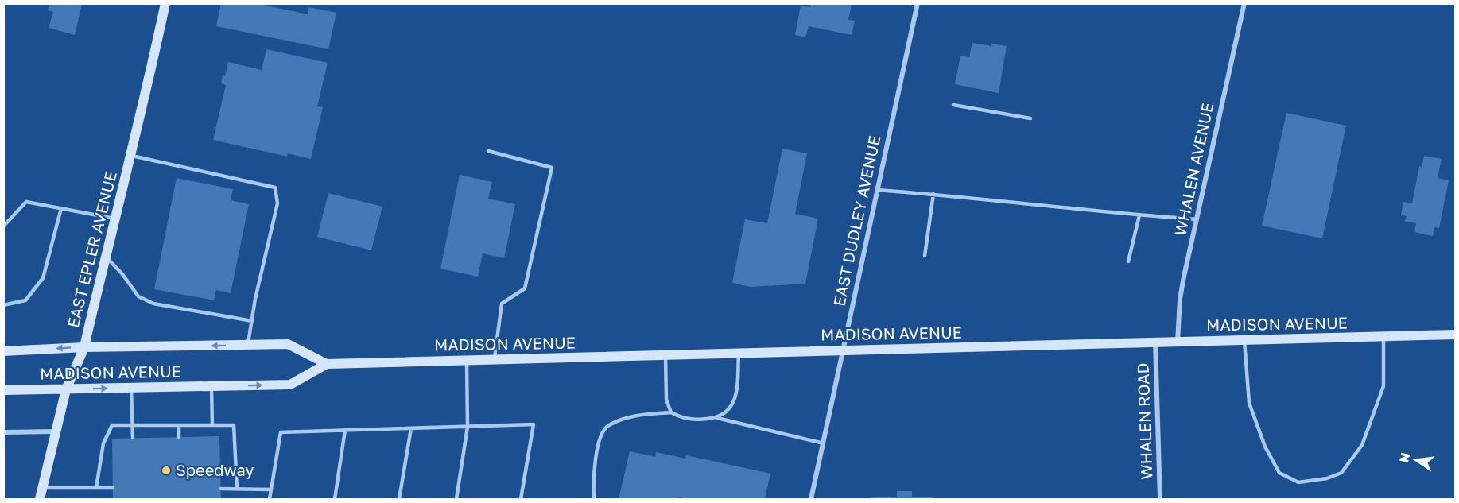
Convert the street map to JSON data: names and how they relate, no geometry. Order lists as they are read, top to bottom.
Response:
{
  "streets": {
    "main road": ["EAST EPLER AVENUE", "MADISON AVENUE"],
    "street": ["WHALEN AVENUE", "EAST DUDLEY AVENUE", "WHALEN ROAD"]
  },
  "crossings": [
    ["WHALEN AVENUE", "MADISON AVENUE"],
    ["EAST DUDLEY AVENUE", "MADISON AVENUE"],
    ["EAST EPLER AVENUE", "MADISON AVENUE"],
    ["MADISON AVENUE", "WHALEN ROAD"]
  ],
  "places": ["Speedway"],
  "north": "left"
}
